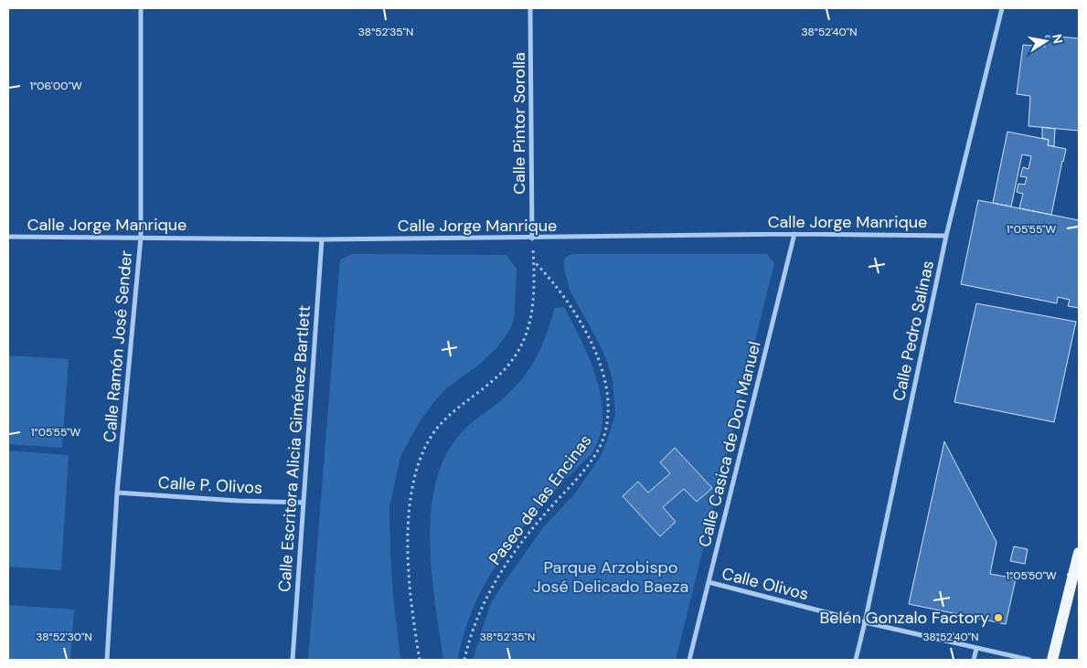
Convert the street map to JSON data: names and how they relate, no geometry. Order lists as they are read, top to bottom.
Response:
{
  "streets": {
    "street": [
      "Calle Pintor Sorolla",
      "Calle Jorge Manrique",
      "Calle Pedro Salinas",
      "Calle Ramón José Sender",
      "Calle Casica de Don Manuel",
      "Calle Escritora Alicia Giménez Bartlett",
      "Calle P. Olivos",
      "Calle Olivos"
    ],
    "path": ["Paseo de las Encinas"]
  },
  "crossings": [
    ["Calle Pintor Sorolla", "Calle Jorge Manrique"],
    ["Calle Jorge Manrique", "Calle Pedro Salinas"],
    ["Calle Jorge Manrique", "Calle Ramón José Sender"],
    ["Calle Jorge Manrique", "Calle Casica de Don Manuel"],
    ["Calle Jorge Manrique", "Calle Escritora Alicia Giménez Bartlett"],
    ["Calle Pedro Salinas", "Calle Olivos"],
    ["Calle Ramón José Sender", "Calle P. Olivos"],
    ["Calle Casica de Don Manuel", "Calle Olivos"],
    ["Calle Escritora Alicia Giménez Bartlett", "Calle P. Olivos"]
  ],
  "parks": ["Parque Arzobispo José Delicado Baeza"],
  "places": ["Belén Gonzalo Factory"],
  "north": "right",
  "coordinates": [
    "38°52'35\"N",
    "38°52'40\"N",
    "1°06'00\"W",
    "1°05'55\"W",
    "1°05'50\"W",
    "38°52'30\"N"
  ]
}
